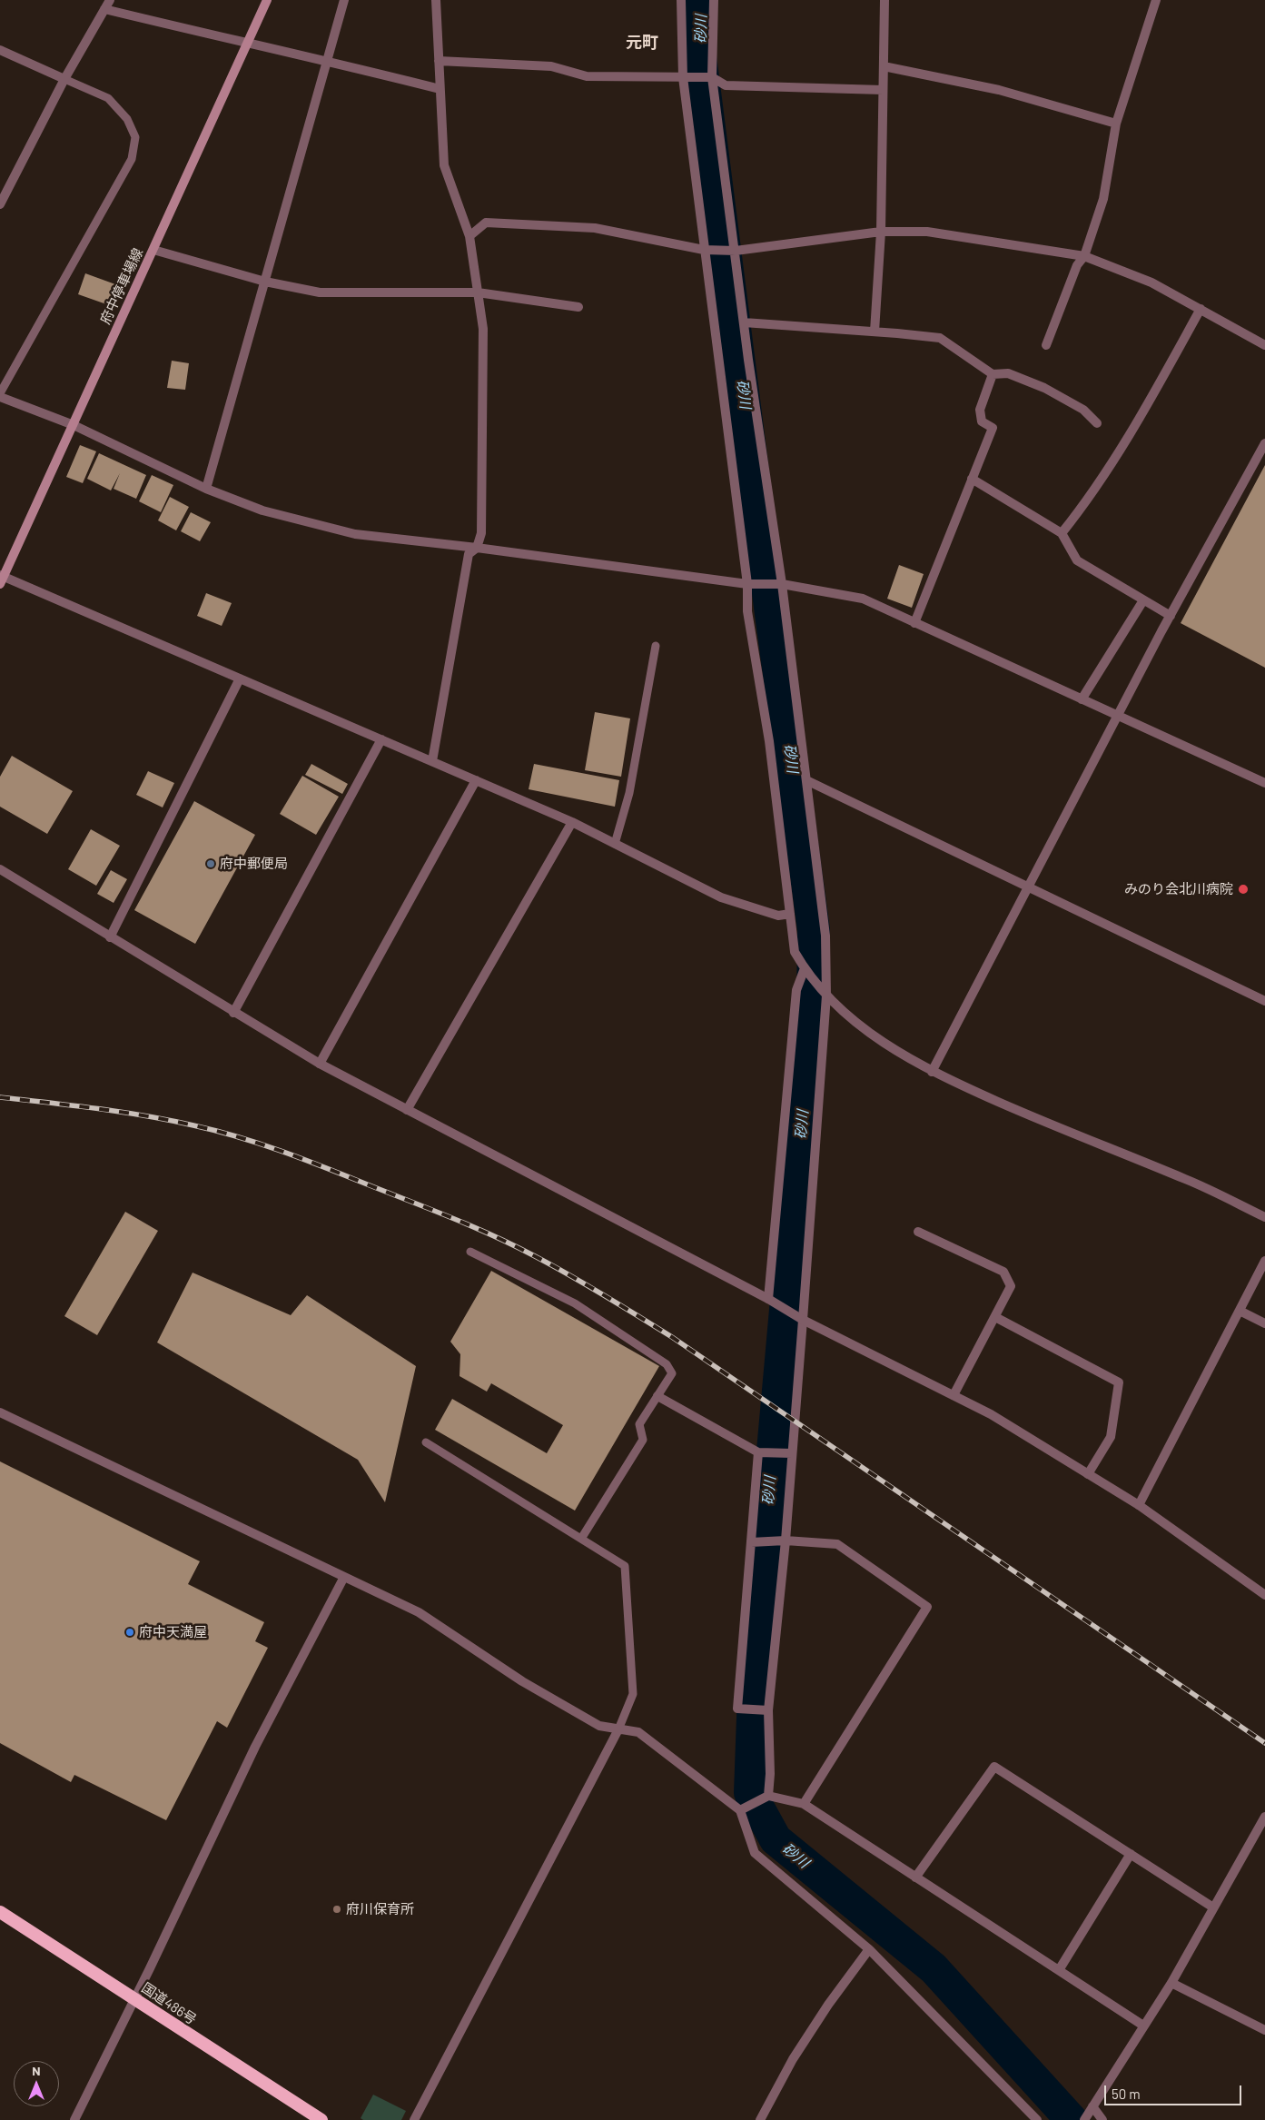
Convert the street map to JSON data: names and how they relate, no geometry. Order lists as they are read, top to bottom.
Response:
{
  "streets": {
    "highway": ["国道486号"],
    "main road": ["府中停車場線"]
  },
  "districts": ["元町"],
  "water": ["砂川"],
  "places": [
    "府中郵便局",
    "みのり会北川病院",
    "府中天満屋",
    "府川保育所"
  ],
  "scale_bar": "50 m",
  "north": "top"
}
